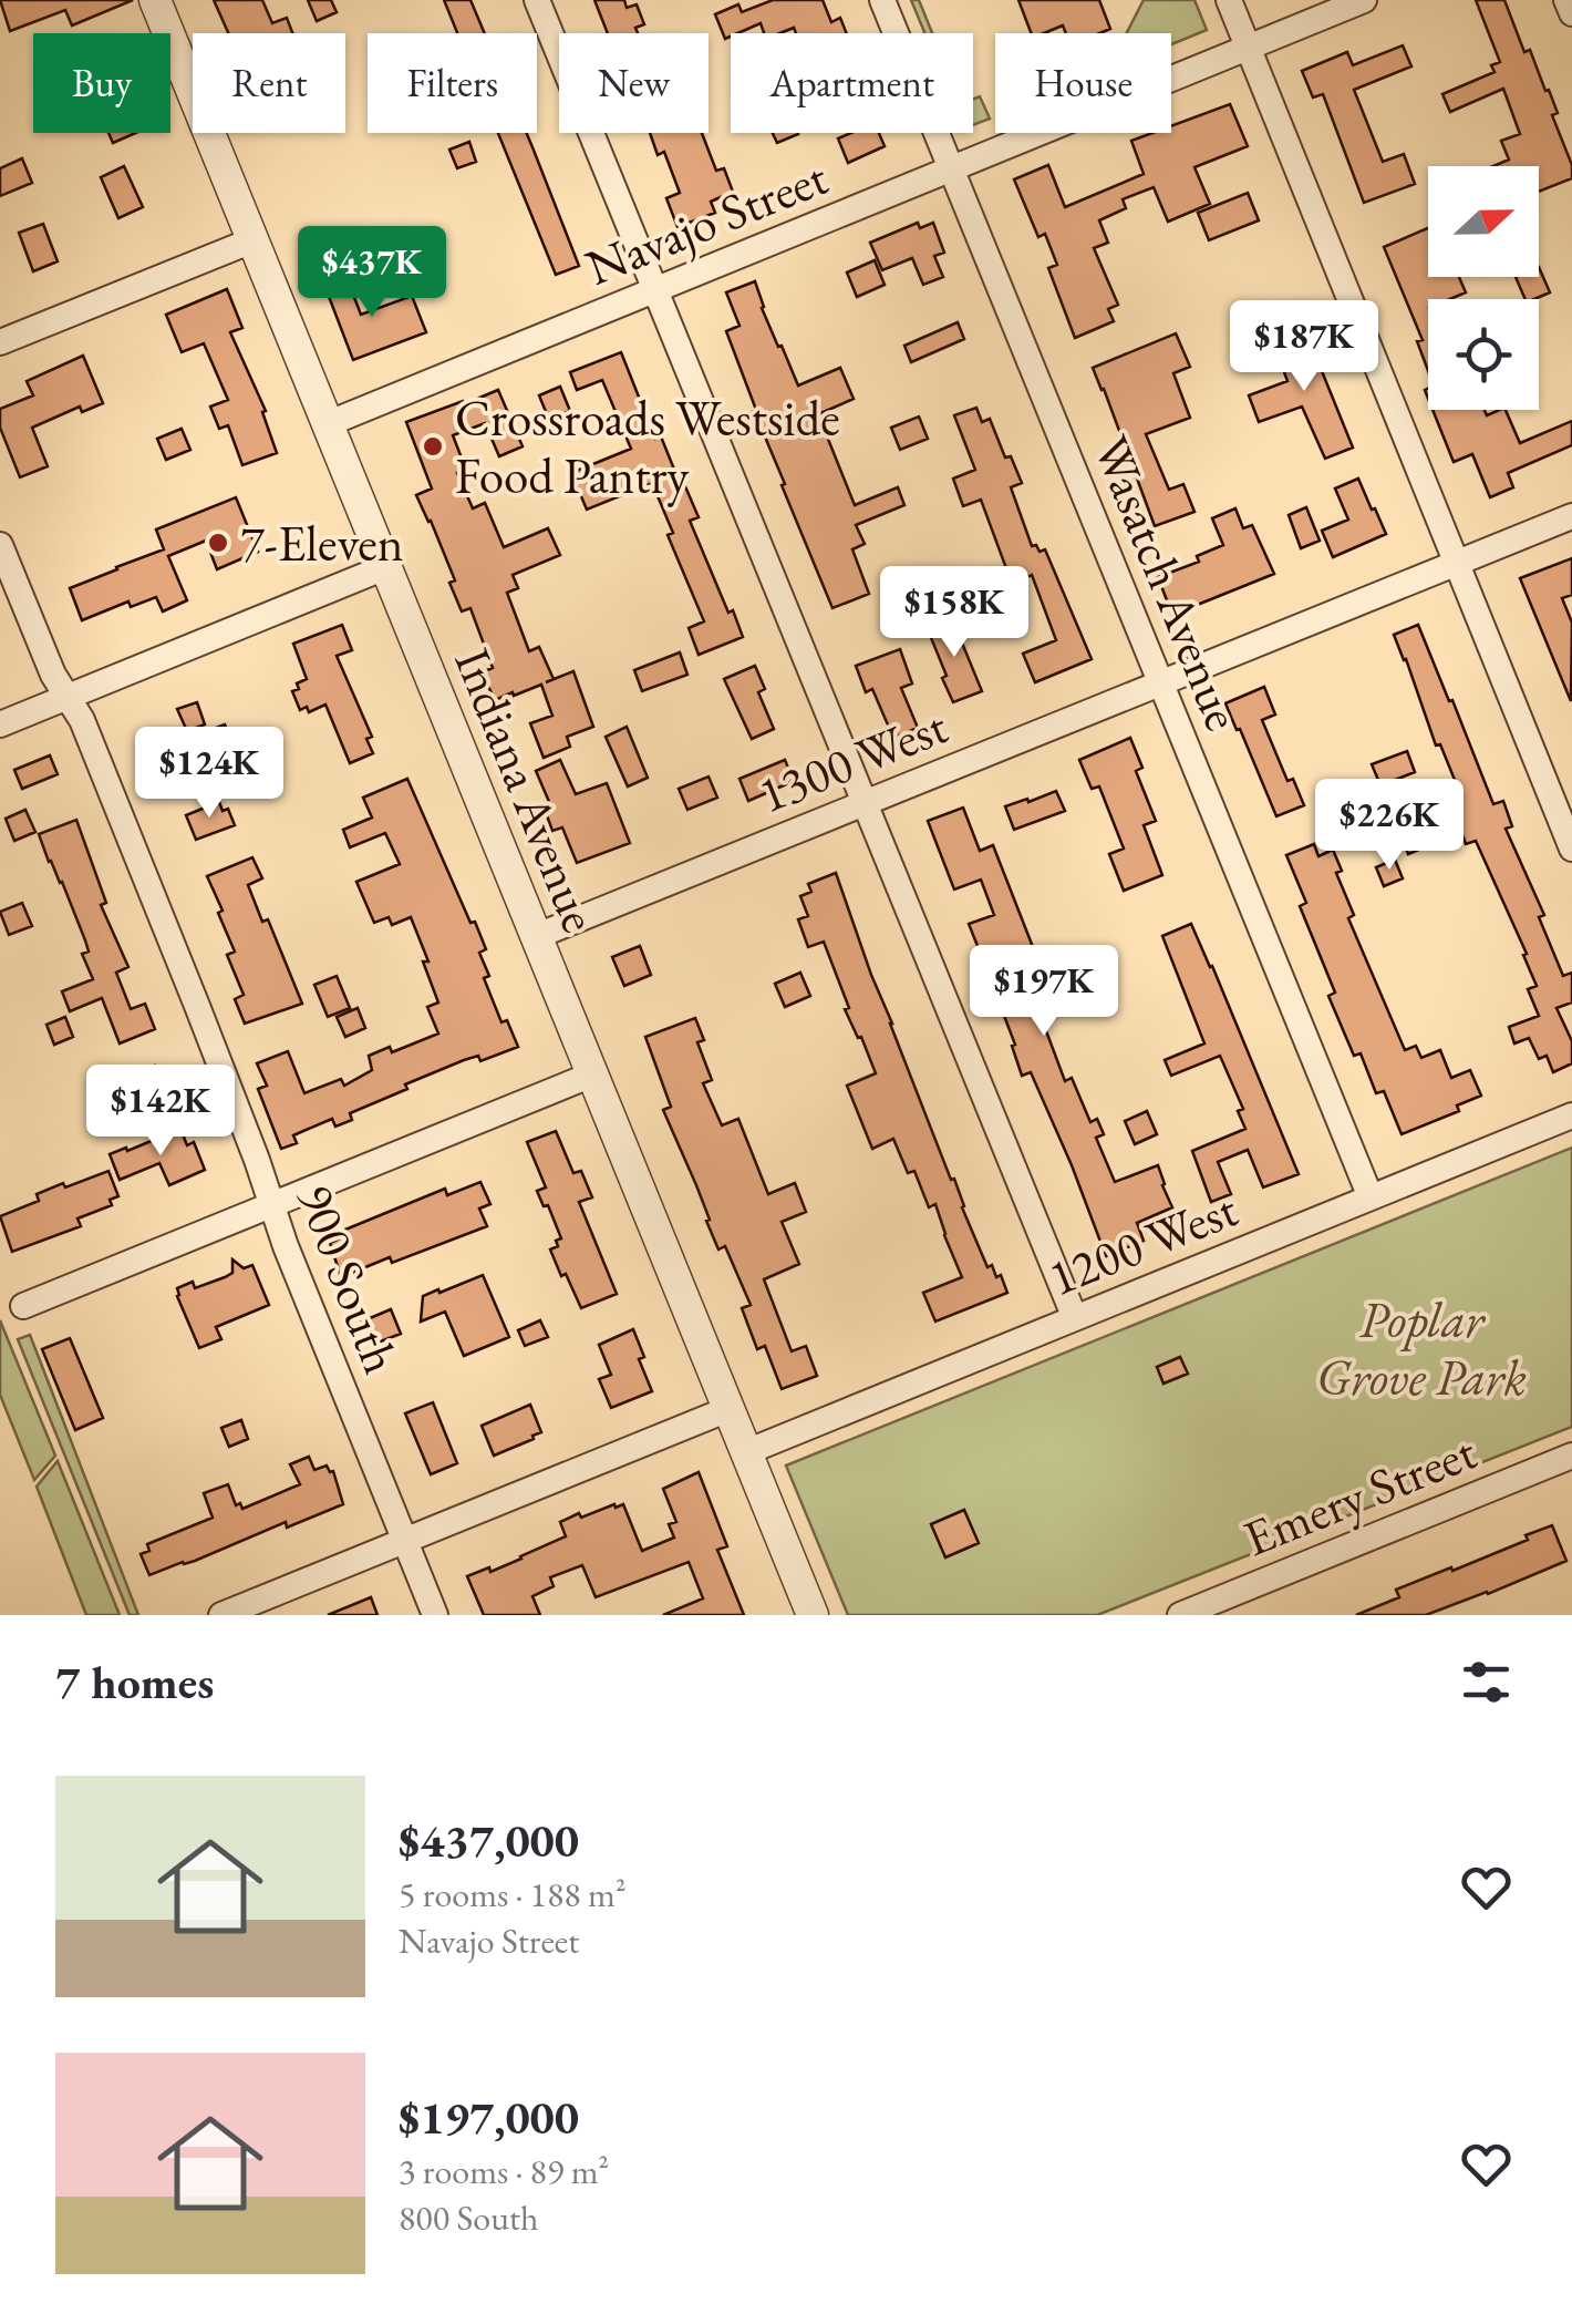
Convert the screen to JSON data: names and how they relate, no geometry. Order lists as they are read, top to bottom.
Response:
{
  "streets": {
    "street": [
      "Navajo Street",
      "Wasatch Avenue",
      "1300 West",
      "Indiana Avenue",
      "1200 West",
      "900 South",
      "Emery Street"
    ]
  },
  "crossings": [
    ["Navajo Street", "Wasatch Avenue"],
    ["Navajo Street", "Indiana Avenue"],
    ["Wasatch Avenue", "1300 West"],
    ["Wasatch Avenue", "1200 West"],
    ["1300 West", "Indiana Avenue"],
    ["Indiana Avenue", "1200 West"]
  ],
  "parks": ["Poplar Grove Park"],
  "places": ["Crossroads Westside Food Pantry", "7-Eleven"],
  "north": "right",
  "page": {
    "chip": [
      "Buy",
      "Rent",
      "Filters",
      "New",
      "Apartment",
      "House"
    ],
    "price": [
      "$437K",
      "$187K",
      "$158K",
      "$124K",
      "$226K",
      "$197K",
      "$142K"
    ],
    "heading": "7 homes",
    "list": [
      {
        "name": "$437,000",
        "note": "5 rooms · 188 m² · Navajo Street"
      },
      {
        "name": "$197,000",
        "note": "3 rooms · 89 m² · 800 South"
      }
    ]
  }
}
